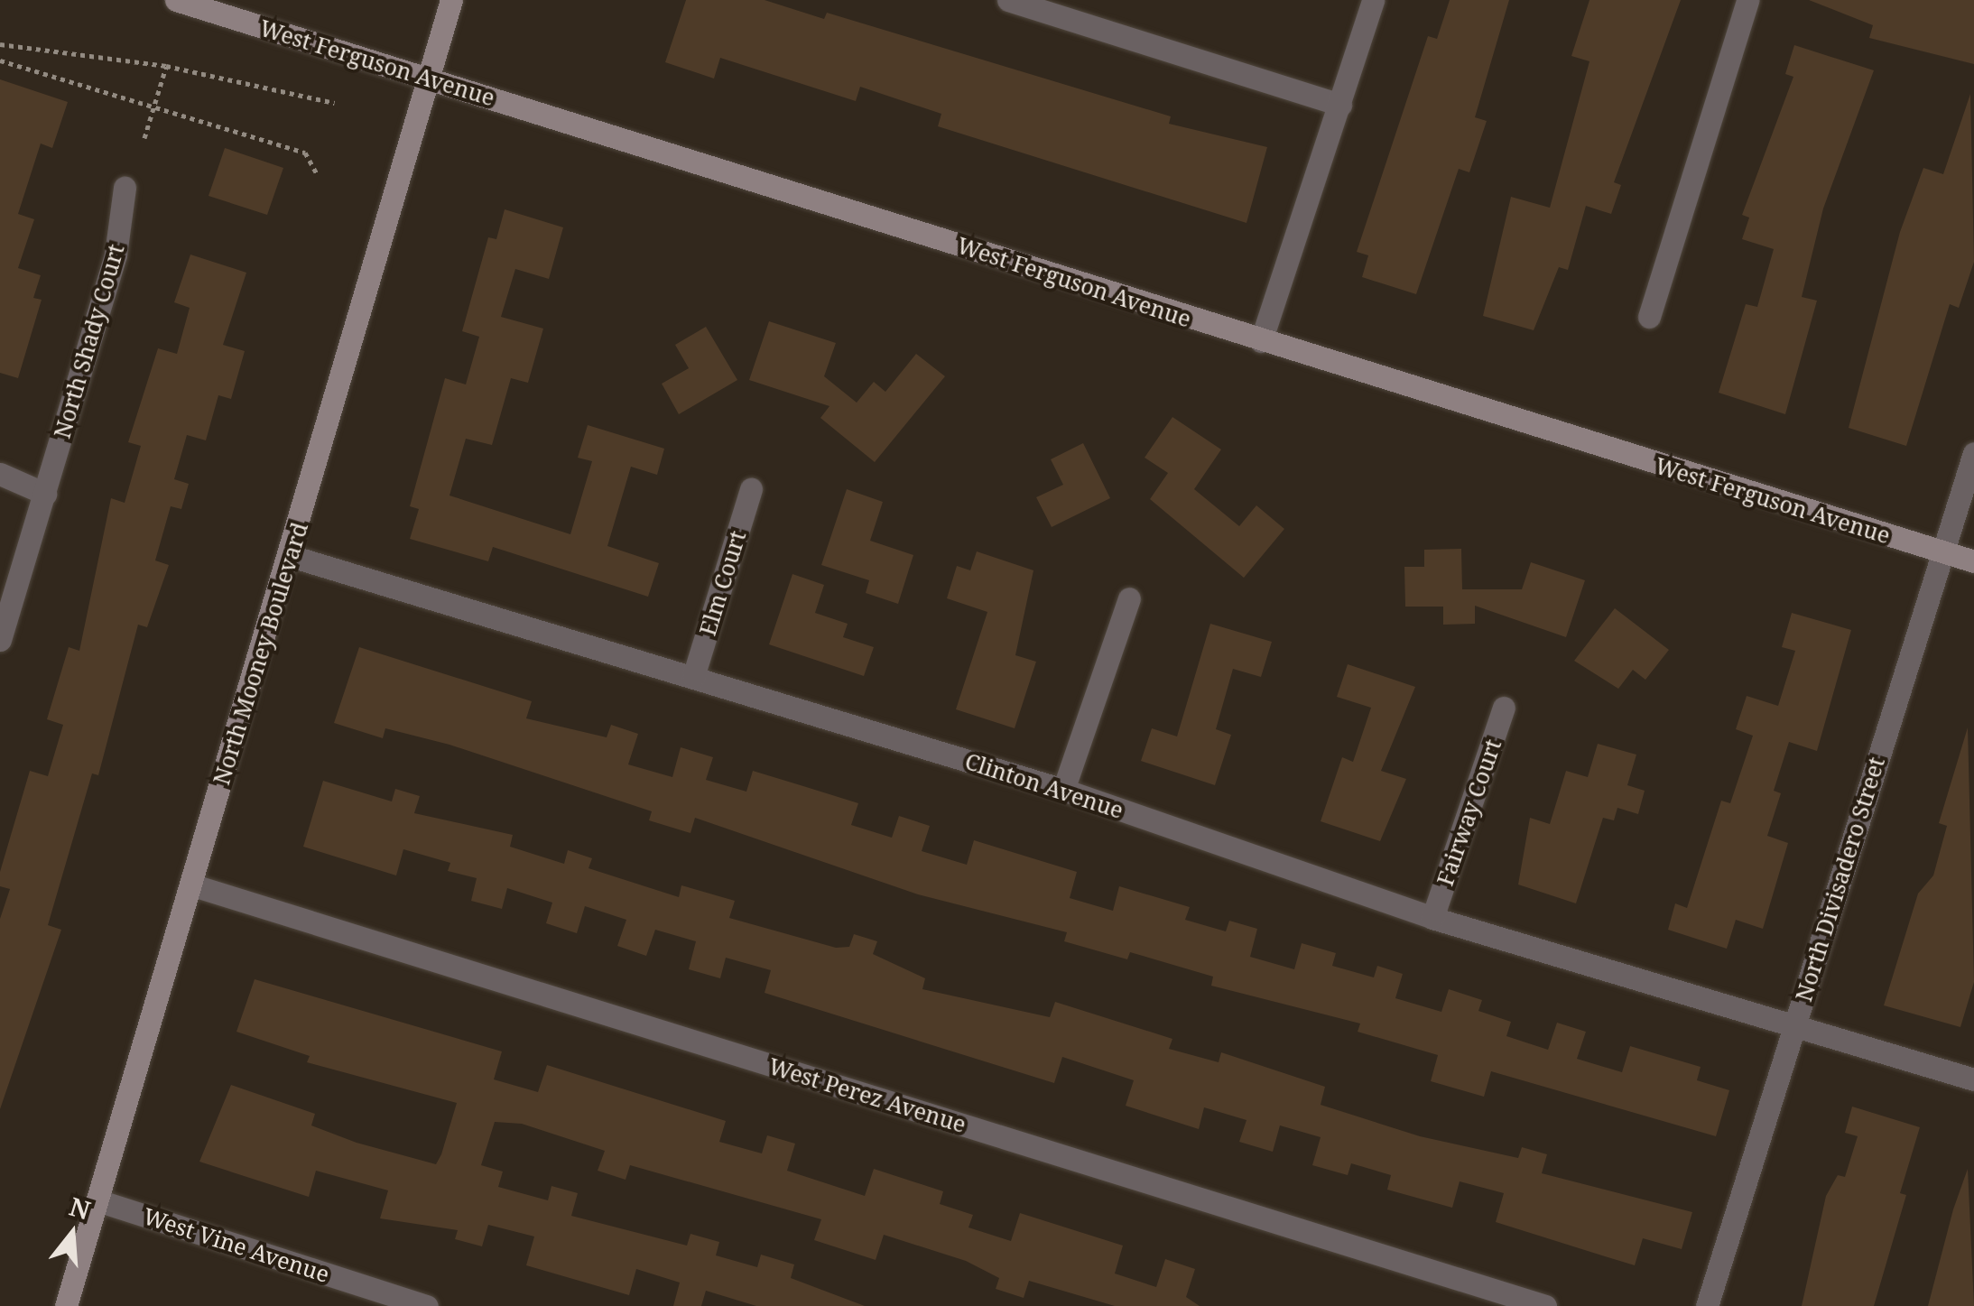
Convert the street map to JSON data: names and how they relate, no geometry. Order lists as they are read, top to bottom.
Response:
{
  "streets": {
    "street": [
      "West Ferguson Avenue",
      "North Shady Court",
      "Elm Court",
      "North Mooney Boulevard",
      "Clinton Avenue",
      "Fairway Court",
      "North Divisadero Street",
      "West Perez Avenue",
      "West Vine Avenue"
    ]
  },
  "crossings": [
    ["West Ferguson Avenue", "North Mooney Boulevard"],
    ["West Ferguson Avenue", "North Divisadero Street"],
    ["Elm Court", "Clinton Avenue"],
    ["North Mooney Boulevard", "Clinton Avenue"],
    ["North Mooney Boulevard", "West Perez Avenue"],
    ["North Mooney Boulevard", "West Vine Avenue"],
    ["Clinton Avenue", "Fairway Court"],
    ["Clinton Avenue", "North Divisadero Street"]
  ],
  "north": "top"
}
